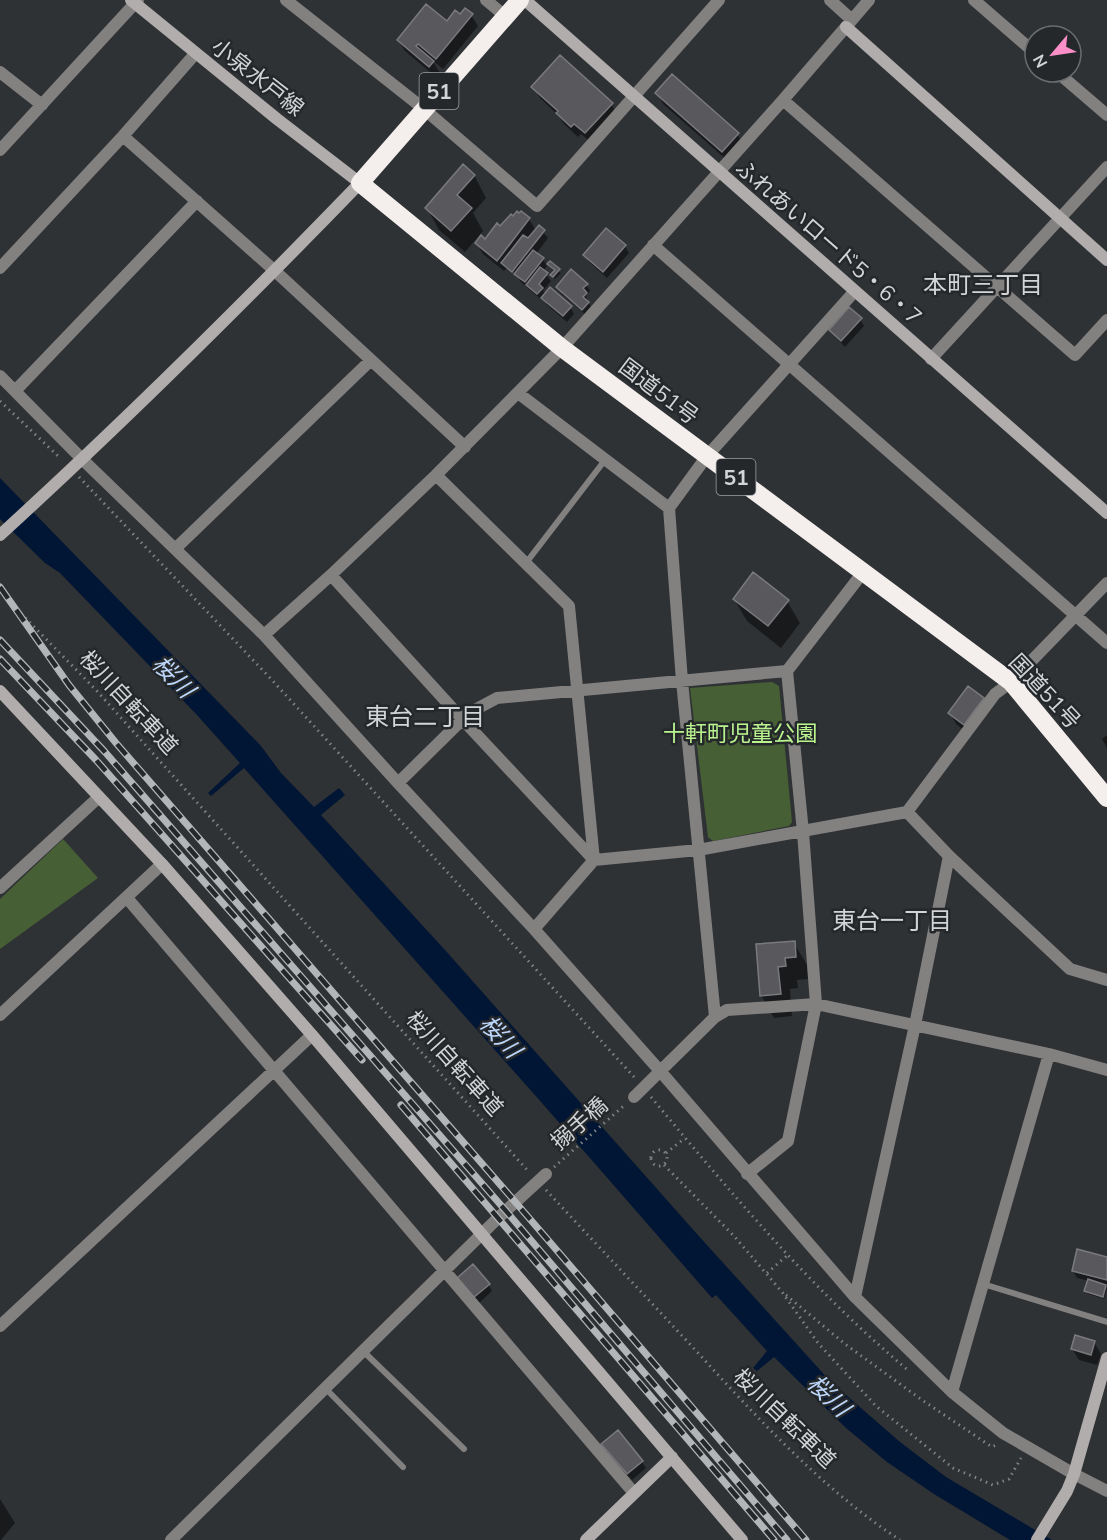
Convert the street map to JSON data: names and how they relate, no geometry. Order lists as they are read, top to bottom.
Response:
{
  "streets": {
    "highway": ["51", "国道51号"],
    "street": ["小泉水戸線", "ふれあいロード5・6・7"],
    "path": ["桜川自転車道", "搦手橋"]
  },
  "crossings": [
    ["小泉水戸線", "51"],
    ["小泉水戸線", "国道51号"],
    ["51", "国道51号"],
    ["桜川自転車道", "搦手橋"]
  ],
  "districts": ["本町三丁目", "東台二丁目", "東台一丁目"],
  "water": ["桜川"],
  "parks": ["十軒町児童公園"],
  "north": "bottom left"
}
